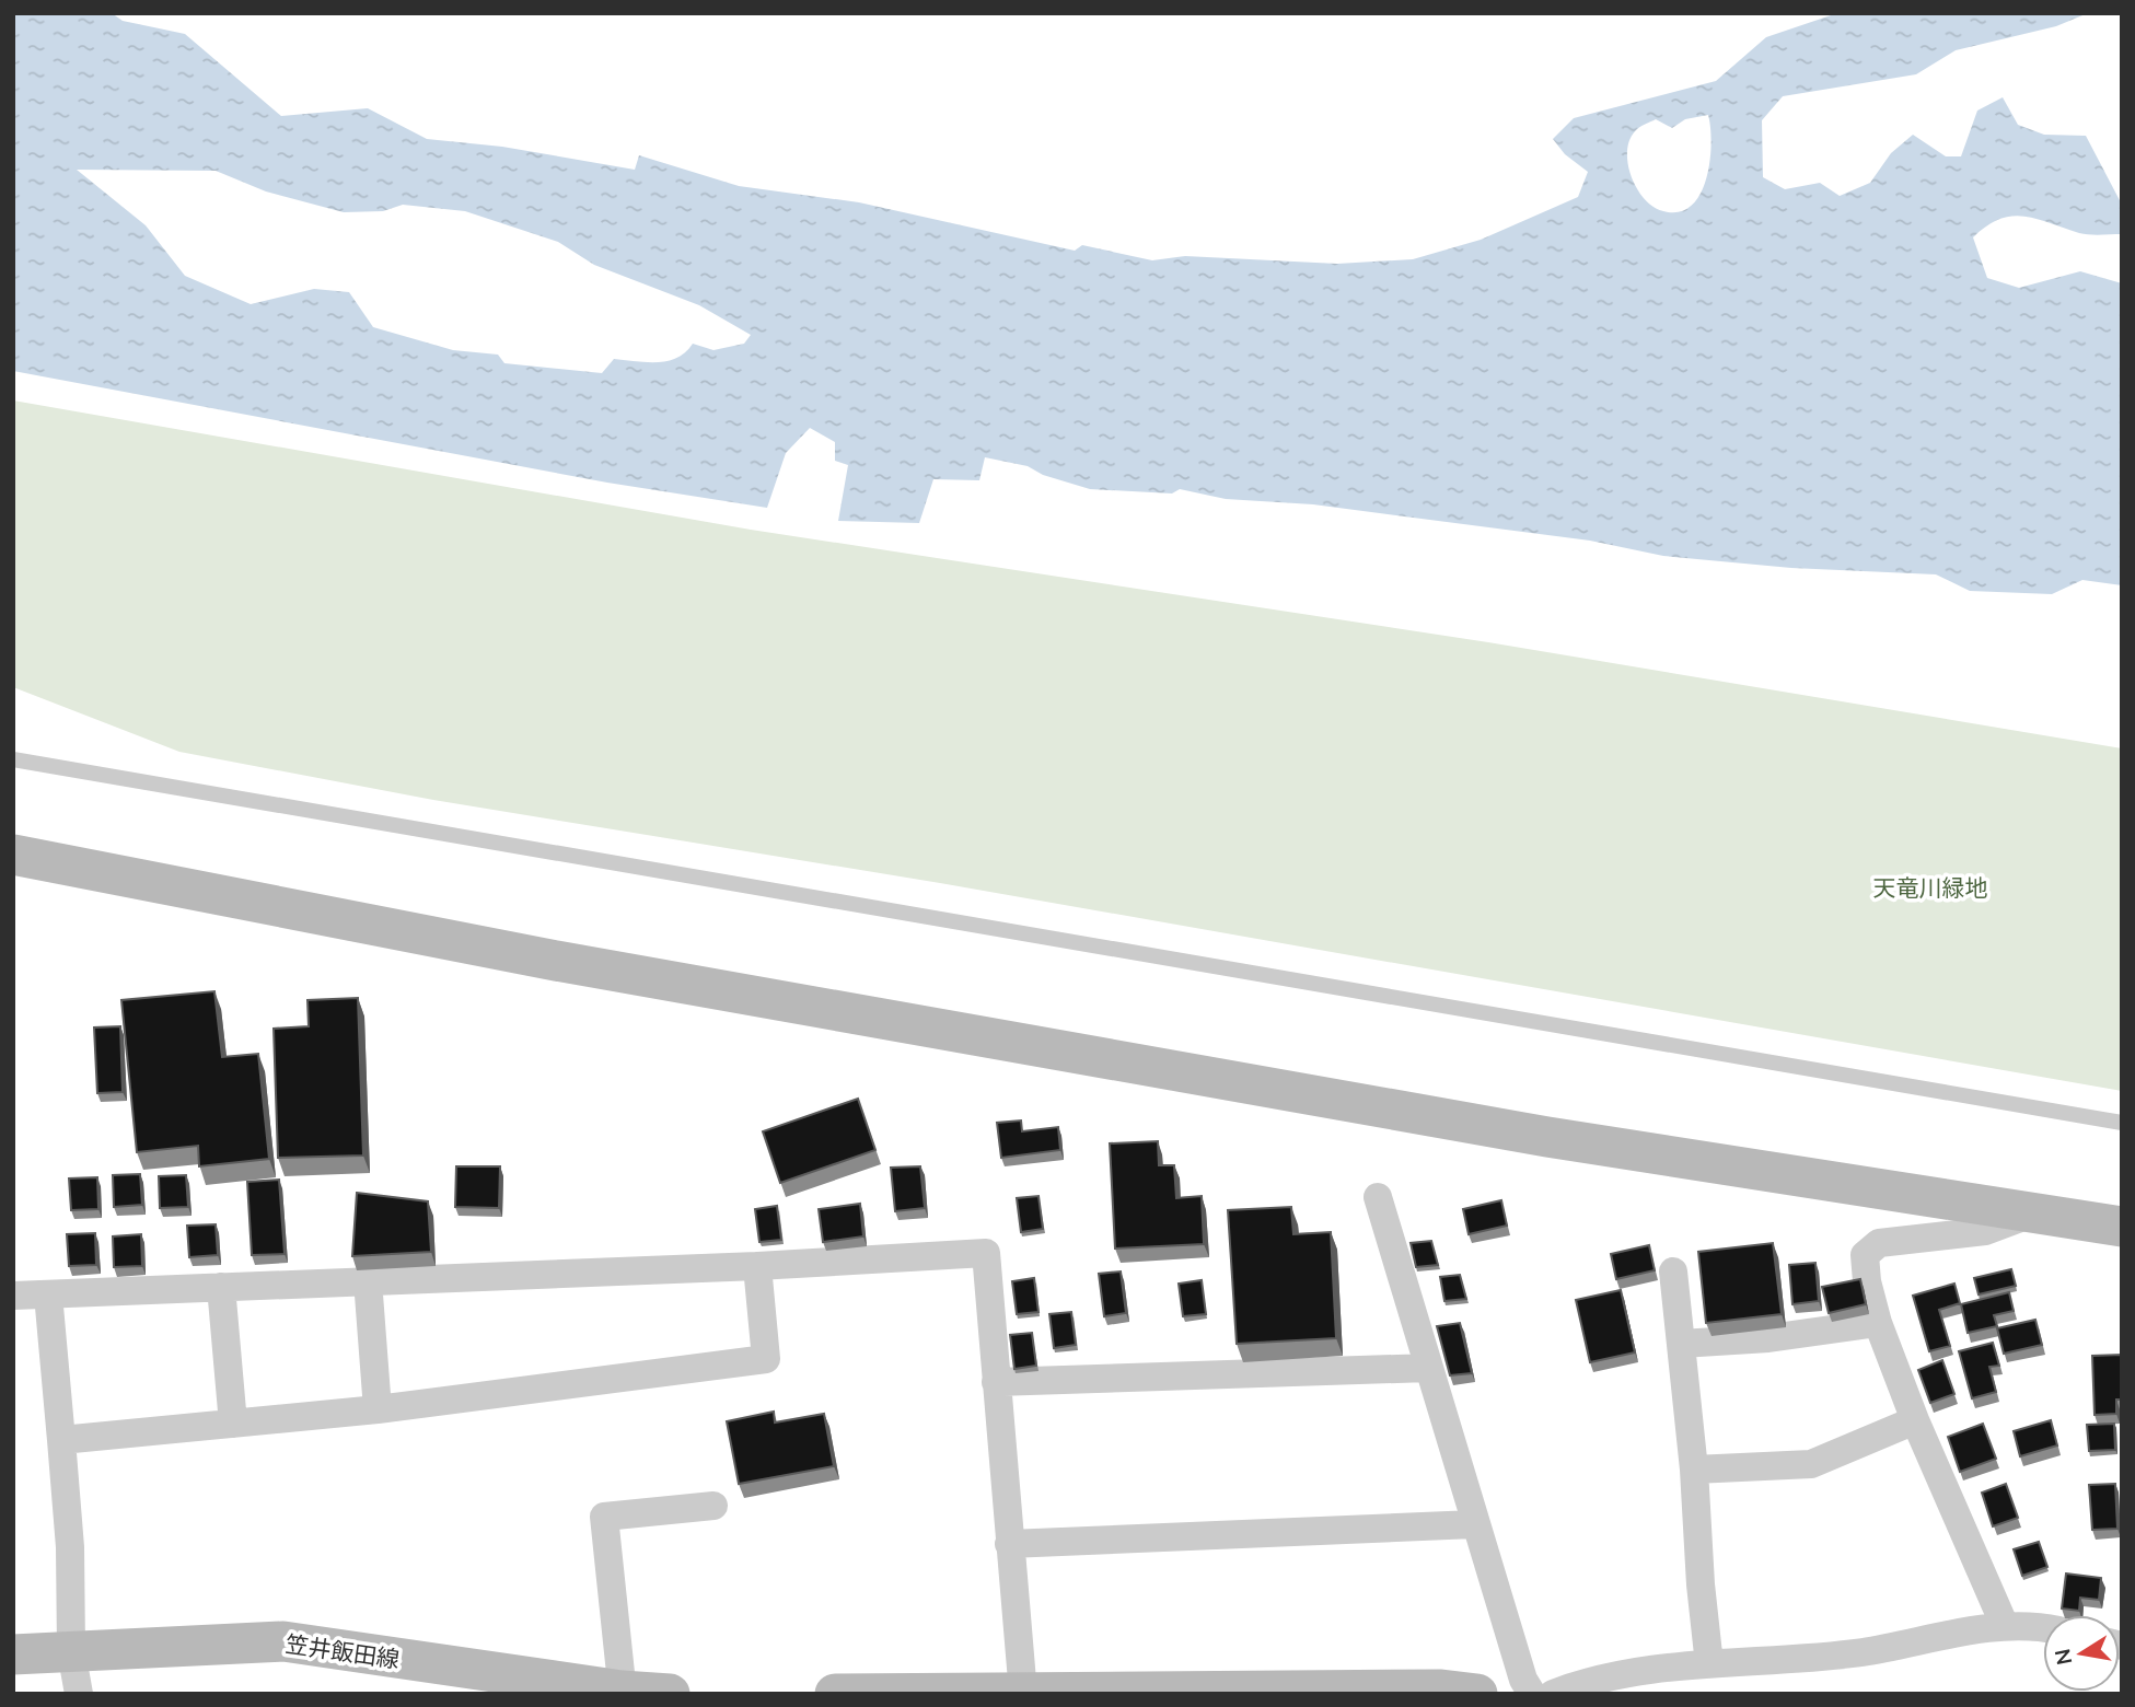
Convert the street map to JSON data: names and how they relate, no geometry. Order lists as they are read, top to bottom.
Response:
{
  "streets": {
    "street": ["笠井飯田線"]
  },
  "parks": ["天竜川緑地"],
  "north": "left"
}
